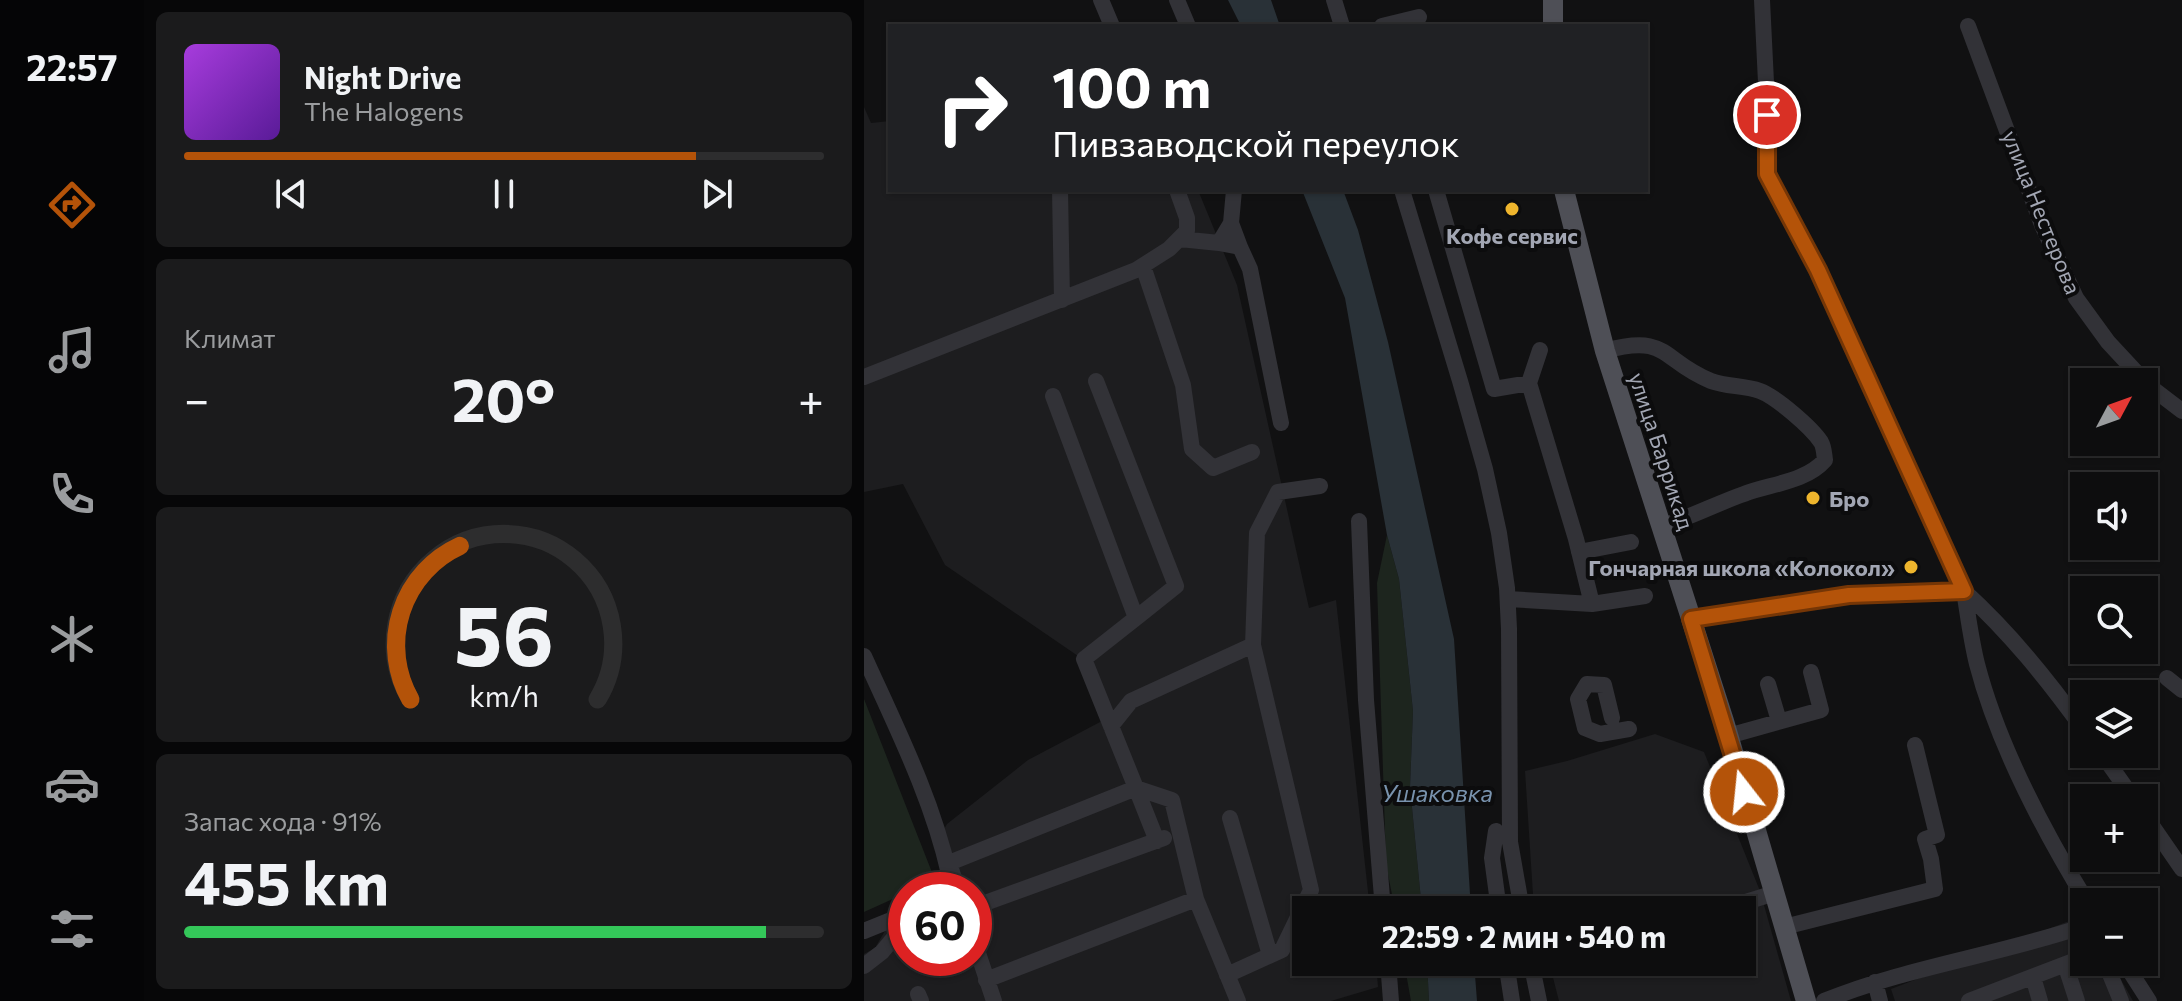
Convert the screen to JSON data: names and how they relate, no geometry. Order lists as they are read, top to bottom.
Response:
{
  "streets": {
    "main road": ["улица Баррикад"],
    "street": ["улица Нестерова"]
  },
  "water": ["Ушаковка"],
  "places": ["Кофе сервис", "Бро", "Гончарная школа «Колокол»"],
  "north": "top right",
  "page": {
    "tabs": "22:57",
    "turn": ["100 m", "Пивзаводской переулок"],
    "song": ["Night Drive", "The Halogens"],
    "tile": [
      "Климат",
      ["Запас хода · 91%", "455 km"]
    ],
    "heat": ["−", "20°", "+"],
    "map_buttons": ["+", "−"],
    "limit": "60",
    "trip": "22:59 · 2 мин · 540 m",
    "gauge": ["56", "km/h"]
  }
}
